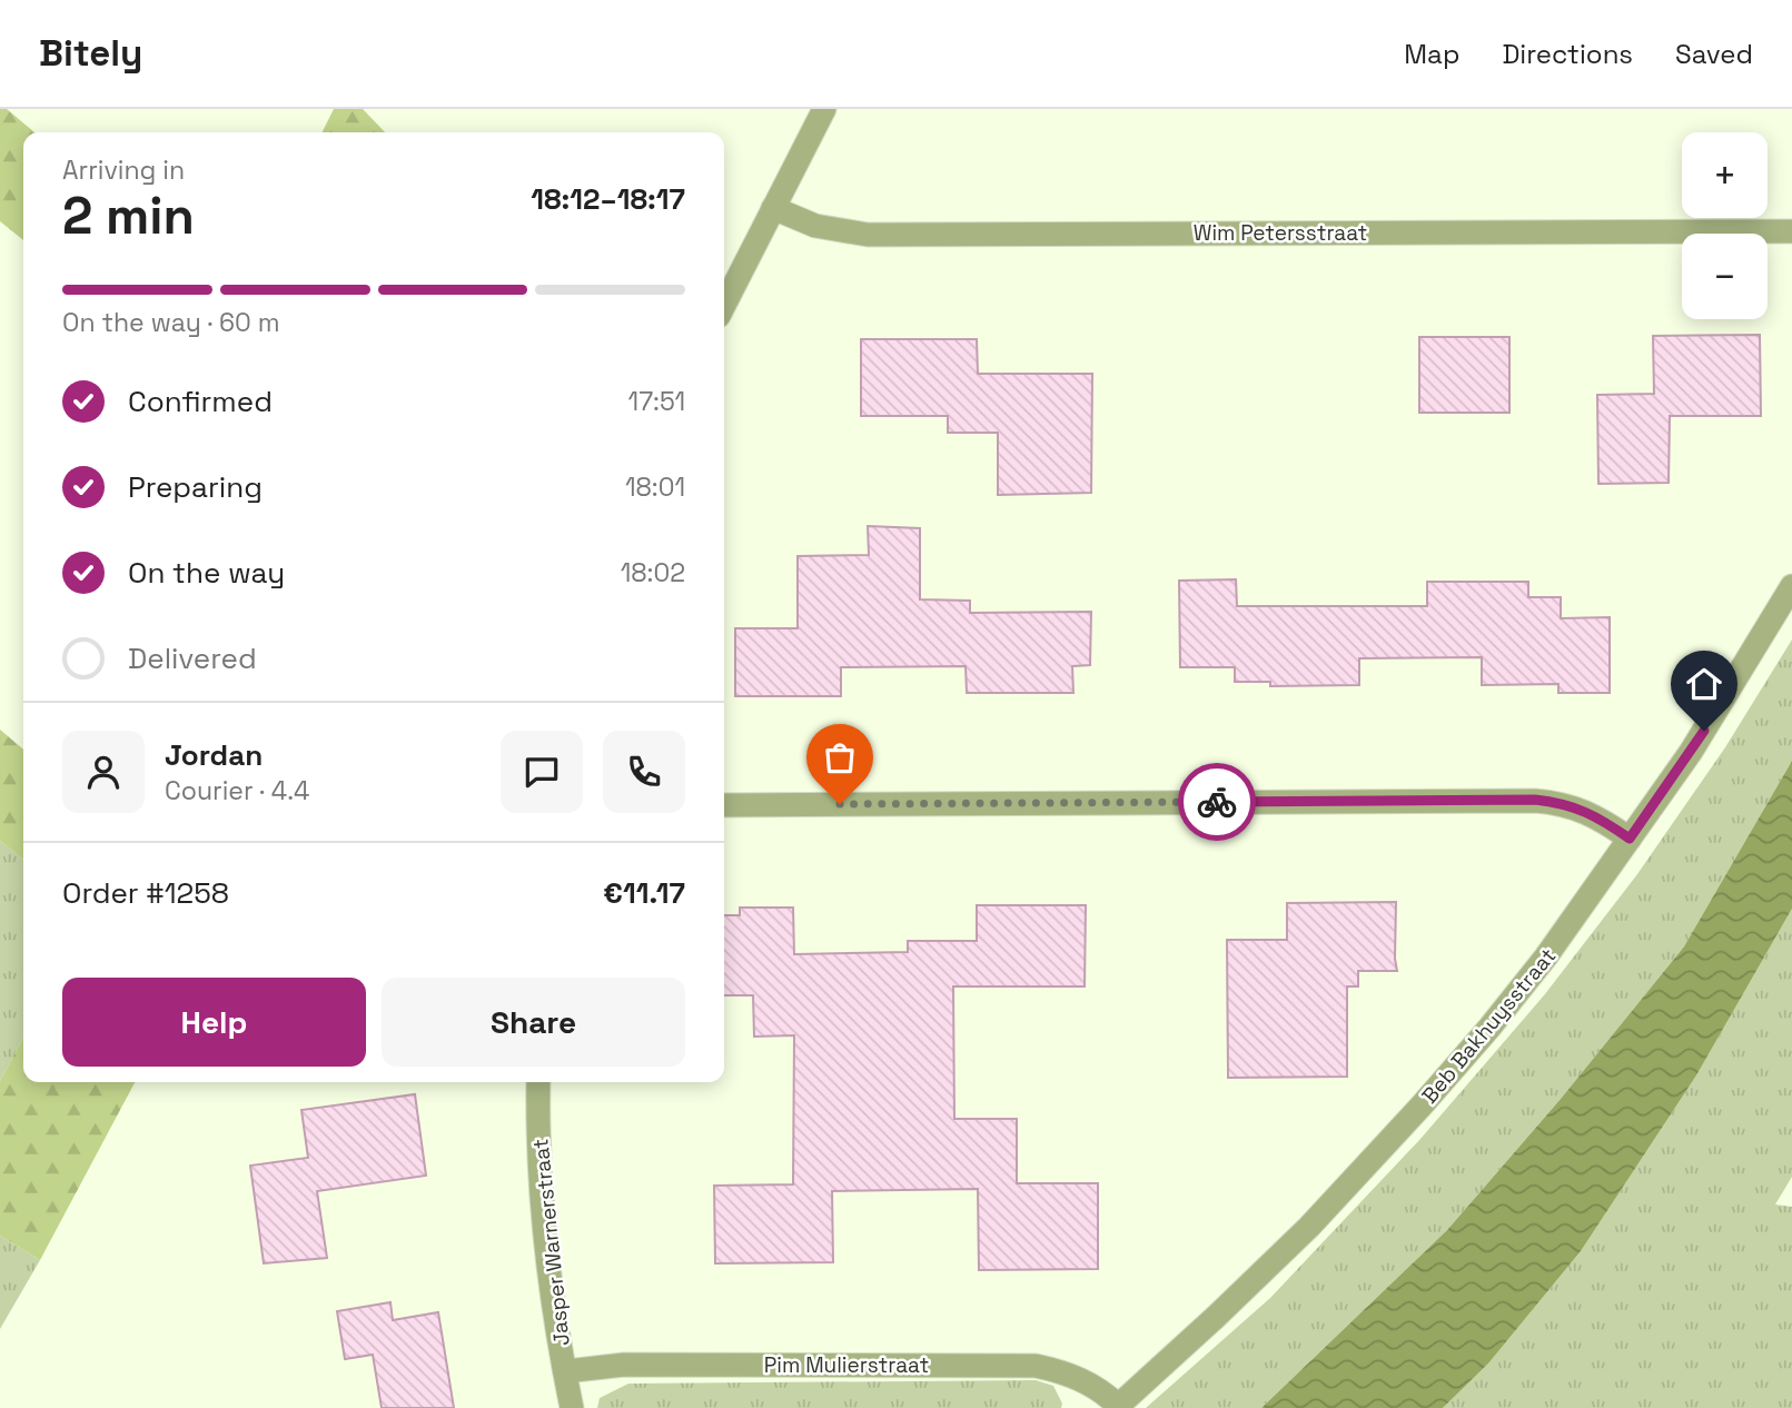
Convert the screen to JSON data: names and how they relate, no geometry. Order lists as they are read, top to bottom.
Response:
{
  "streets": {
    "street": [
      "Wim Petersstraat",
      "Beb Bakhuysstraat",
      "Jasper Warnerstraat",
      "Pim Mulierstraat"
    ]
  },
  "crossings": [
    ["Beb Bakhuysstraat", "Pim Mulierstraat"],
    ["Jasper Warnerstraat", "Pim Mulierstraat"]
  ],
  "page": {
    "header": "Bitely",
    "nav": ["Map", "Directions", "Saved"],
    "map_buttons": ["+", "−"],
    "heading": ["2 min", "Arriving in", "18:12–18:17"],
    "panel": [
      "Jordan",
      "Courier · 4.4",
      "Order #1258",
      "€11.17"
    ],
    "bar": "On the way · 60 m",
    "list": [
      ["Confirmed", "17:51"],
      ["Preparing", "18:01"],
      ["On the way", "18:02"],
      "Delivered"
    ],
    "buttons": ["Help", "Share"]
  }
}
